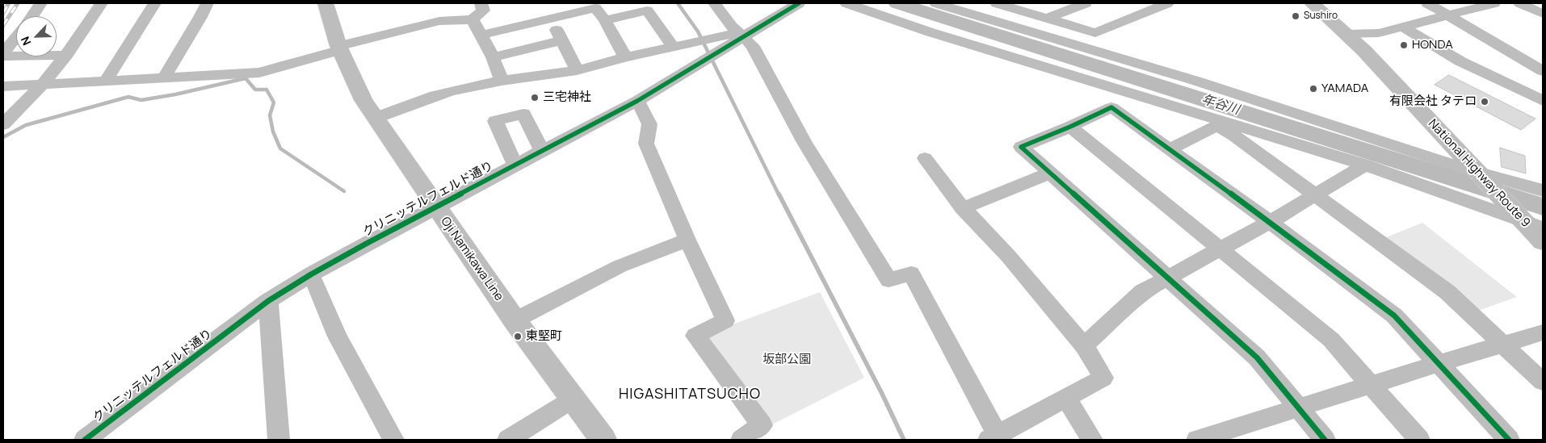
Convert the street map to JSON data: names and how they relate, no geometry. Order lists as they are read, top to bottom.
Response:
{
  "streets": {
    "main road": ["National Highway Route 9", "Oji Namikawa Line"],
    "street": ["クリニッテルフェルド通り"]
  },
  "crossings": [
    ["クリニッテルフェルド通り", "Oji Namikawa Line"]
  ],
  "districts": ["HIGASHITATSUCHO"],
  "water": ["年谷川"],
  "parks": ["坂部公園"],
  "places": [
    "Sushiro",
    "HONDA",
    "YAMADA",
    "三宅神社",
    "有限会社 タテロ",
    "東堅町"
  ],
  "north": "bottom left"
}
